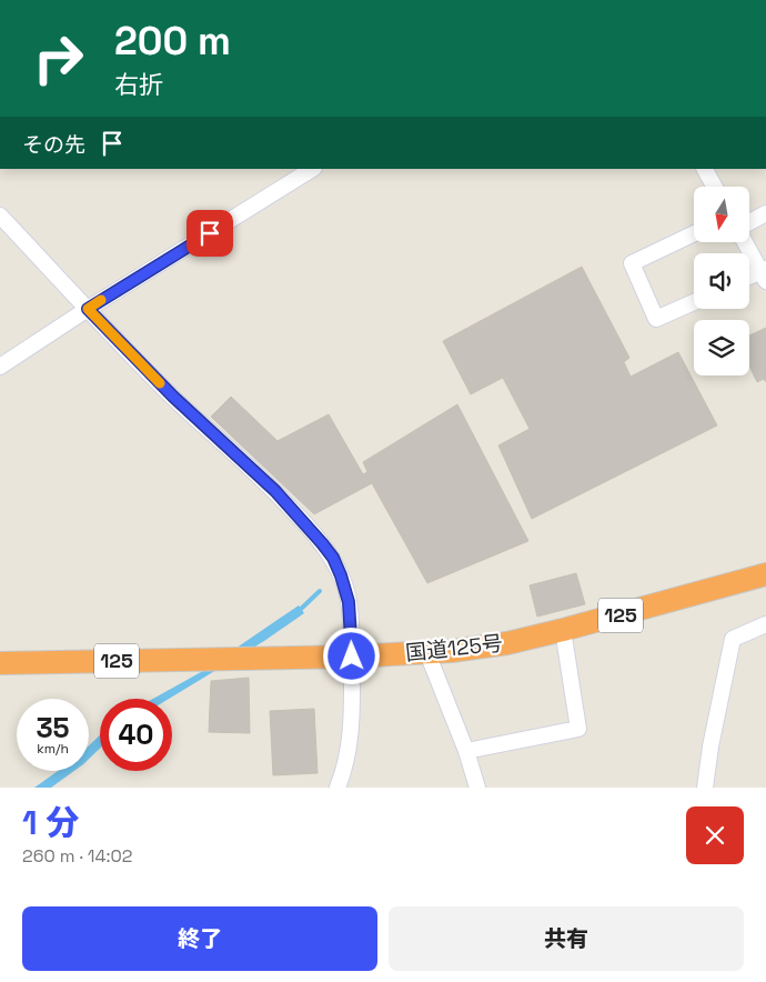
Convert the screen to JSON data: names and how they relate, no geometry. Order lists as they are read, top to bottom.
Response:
{
  "streets": {
    "highway": ["125", "国道125号"]
  },
  "north": "bottom",
  "page": {
    "turn": ["200 m", "右折"],
    "then": "その先",
    "speed": "35 km/h",
    "limit": "40",
    "heading": ["1 分", "260 m · 14:02"],
    "buttons": ["終了", "共有"]
  }
}
